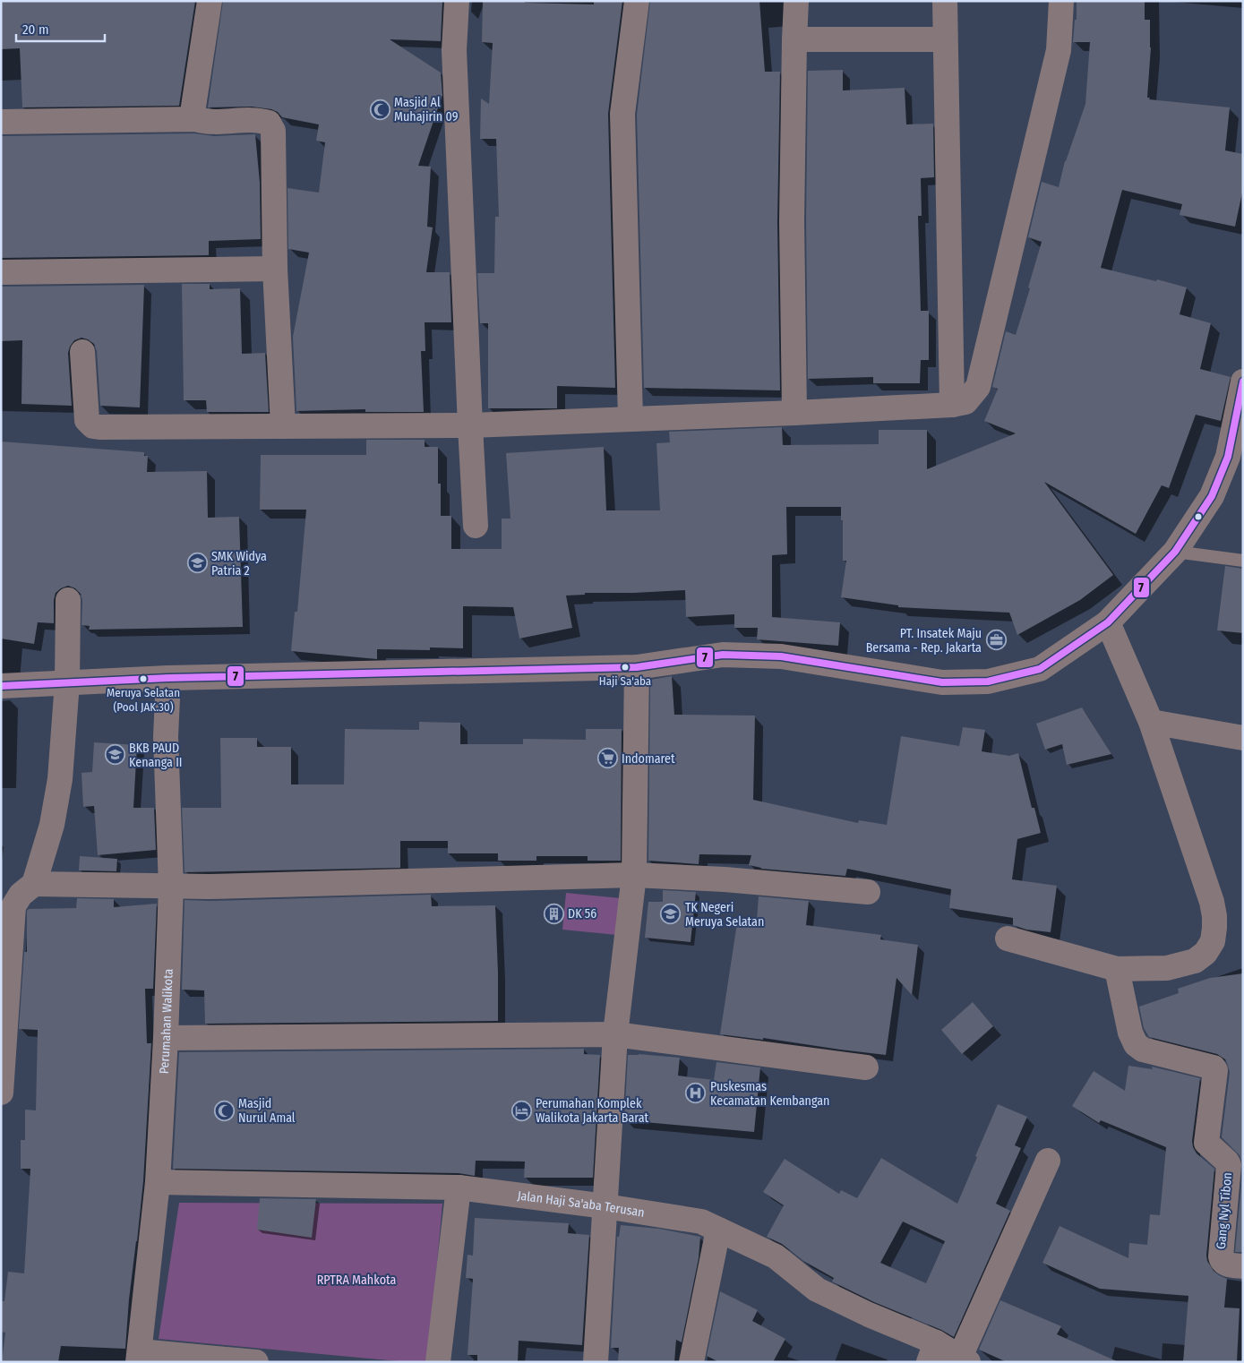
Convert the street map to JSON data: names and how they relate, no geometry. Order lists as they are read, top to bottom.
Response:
{
  "streets": {
    "street": ["Perumahan Walikota", "Jalan Haji Sa'aba Terusan", "Gang Nyl Tibon"]
  },
  "crossings": [
    ["Perumahan Walikota", "Jalan Haji Sa'aba Terusan"]
  ],
  "parks": ["RPTRA Mahkota"],
  "places": {
    "mosque": ["Masjid Al Muhajirin 09", "Masjid Nurul Amal"],
    "school or university": ["SMK Widya Patria 2", "BKB PAUD Kenanga II", "TK Negeri Meruya Selatan"],
    "office": ["PT. Insatek Maju Bersama - Rep. Jakarta"],
    "other": ["Haji Sa'aba", "Meruya Selatan (Pool JAK.30)"],
    "supermarket": ["Indomaret"],
    "building": ["DK 56"],
    "hospital": ["Puskesmas Kecamatan Kembangan"],
    "hotel": ["Perumahan Komplek Walikota Jakarta Barat"]
  },
  "lines": ["transit line 7"],
  "scale_bar": "20 m"
}
